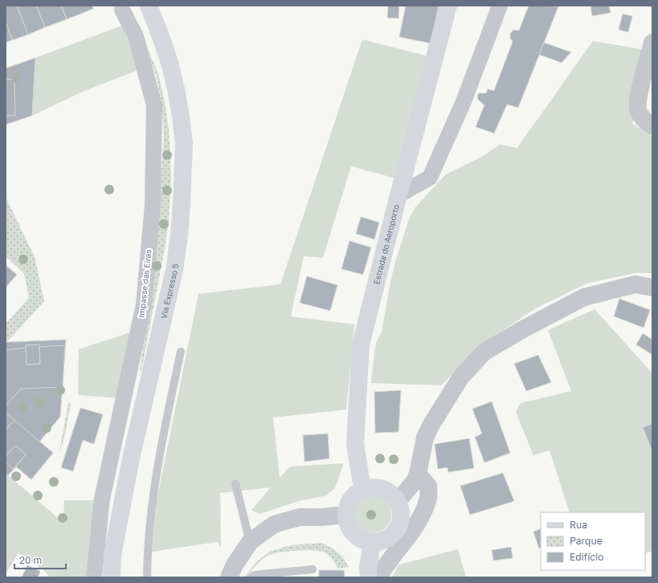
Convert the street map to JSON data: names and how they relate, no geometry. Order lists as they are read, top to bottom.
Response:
{
  "streets": {
    "main road": ["Estrada do Aeroporto", "Via Expresso 5"],
    "street": ["Impasse das Eiras"]
  },
  "legend": ["Rua", "Parque", "Edifício"],
  "scale_bar": "20 m"
}
